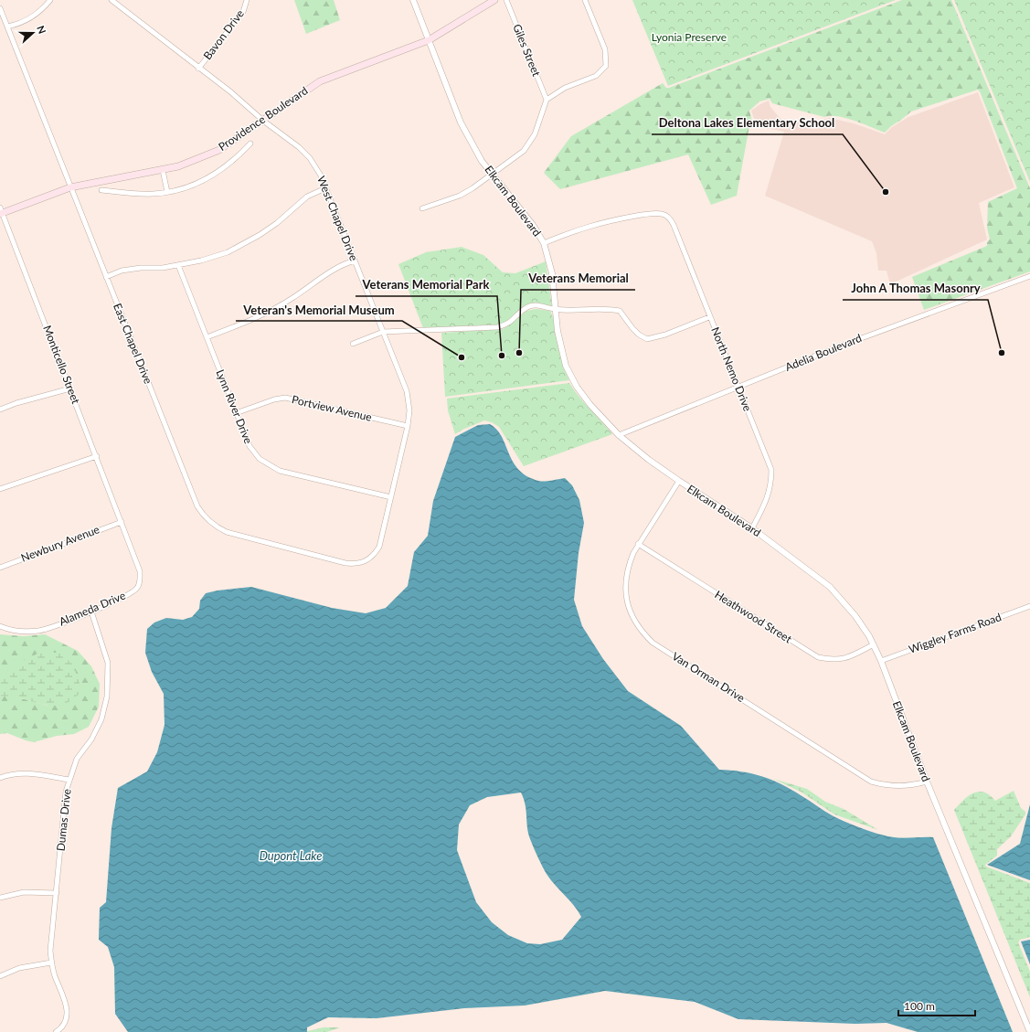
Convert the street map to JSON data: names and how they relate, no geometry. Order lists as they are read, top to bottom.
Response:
{
  "streets": {
    "main road": ["Providence Boulevard"],
    "street": [
      "Bavon Drive",
      "Giles Street",
      "Elkcam Boulevard",
      "West Chapel Drive",
      "East Chapel Drive",
      "Adelia Boulevard",
      "Monticello Street",
      "North Nemo Drive",
      "Lynn River Drive",
      "Portview Avenue",
      "Newbury Avenue",
      "Alameda Drive",
      "Heathwood Street",
      "Wiggley Farms Road",
      "Van Orman Drive",
      "Dumas Drive"
    ]
  },
  "crossings": [
    ["Bavon Drive", "West Chapel Drive"],
    ["Providence Boulevard", "Elkcam Boulevard"],
    ["Providence Boulevard", "West Chapel Drive"],
    ["Providence Boulevard", "East Chapel Drive"],
    ["Providence Boulevard", "Monticello Street"],
    ["Elkcam Boulevard", "Adelia Boulevard"],
    ["Elkcam Boulevard", "North Nemo Drive"],
    ["Elkcam Boulevard", "Heathwood Street"],
    ["Elkcam Boulevard", "Wiggley Farms Road"],
    ["Elkcam Boulevard", "Van Orman Drive"],
    ["West Chapel Drive", "East Chapel Drive"],
    ["West Chapel Drive", "Lynn River Drive"],
    ["West Chapel Drive", "Portview Avenue"],
    ["Adelia Boulevard", "North Nemo Drive"],
    ["Monticello Street", "Newbury Avenue"],
    ["Monticello Street", "Alameda Drive"],
    ["Lynn River Drive", "Portview Avenue"],
    ["Newbury Avenue", "Alameda Drive"],
    ["Alameda Drive", "Dumas Drive"],
    ["Heathwood Street", "Van Orman Drive"]
  ],
  "water": ["Dupont Lake"],
  "parks": ["Lyonia Preserve"],
  "places": [
    "Deltona Lakes Elementary School",
    "Veterans Memorial",
    "John A Thomas Masonry",
    "Veterans Memorial Park",
    "Veteran's Memorial Museum"
  ],
  "scale_bar": "100 m",
  "north": "right"
}
